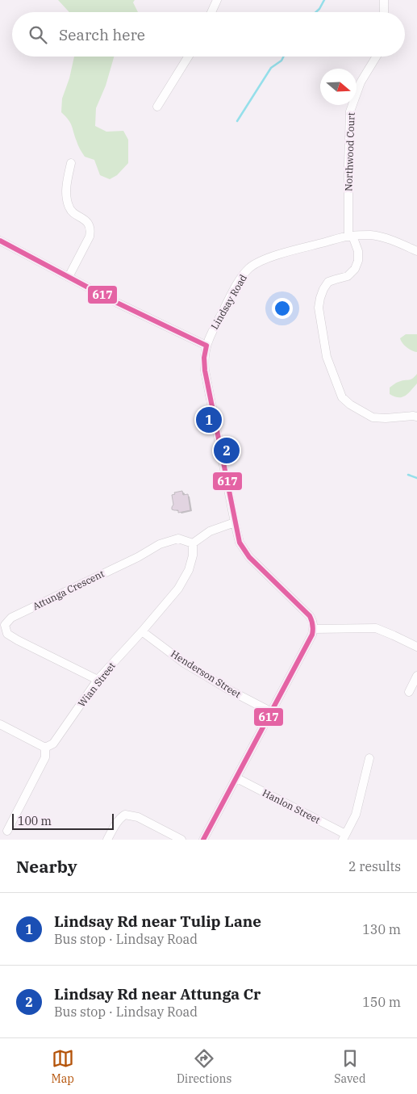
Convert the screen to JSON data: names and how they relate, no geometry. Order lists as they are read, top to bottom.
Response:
{
  "streets": {
    "street": [
      "Northwood Court",
      "Lindsay Road",
      "Attunga Crescent",
      "Henderson Street",
      "Wian Street",
      "Hanlon Street"
    ]
  },
  "crossings": [
    ["Northwood Court", "Lindsay Road"],
    ["Attunga Crescent", "Wian Street"],
    ["Henderson Street", "Wian Street"]
  ],
  "lines": ["transit line 617"],
  "scale_bar": "100 m",
  "north": "right",
  "page": {
    "search": "Search here",
    "pins": ["1", "2"],
    "scale": "100 m",
    "heading": ["Nearby", "2 results"],
    "list": [
      {
        "mark": "1",
        "name": "Lindsay Rd near Tulip Lane",
        "note": "Bus stop · Lindsay Road",
        "value": "130 m"
      },
      {
        "mark": "2",
        "name": "Lindsay Rd near Attunga Cr",
        "note": "Bus stop · Lindsay Road",
        "value": "150 m"
      }
    ],
    "nav": ["Map", "Directions", "Saved"]
  }
}
